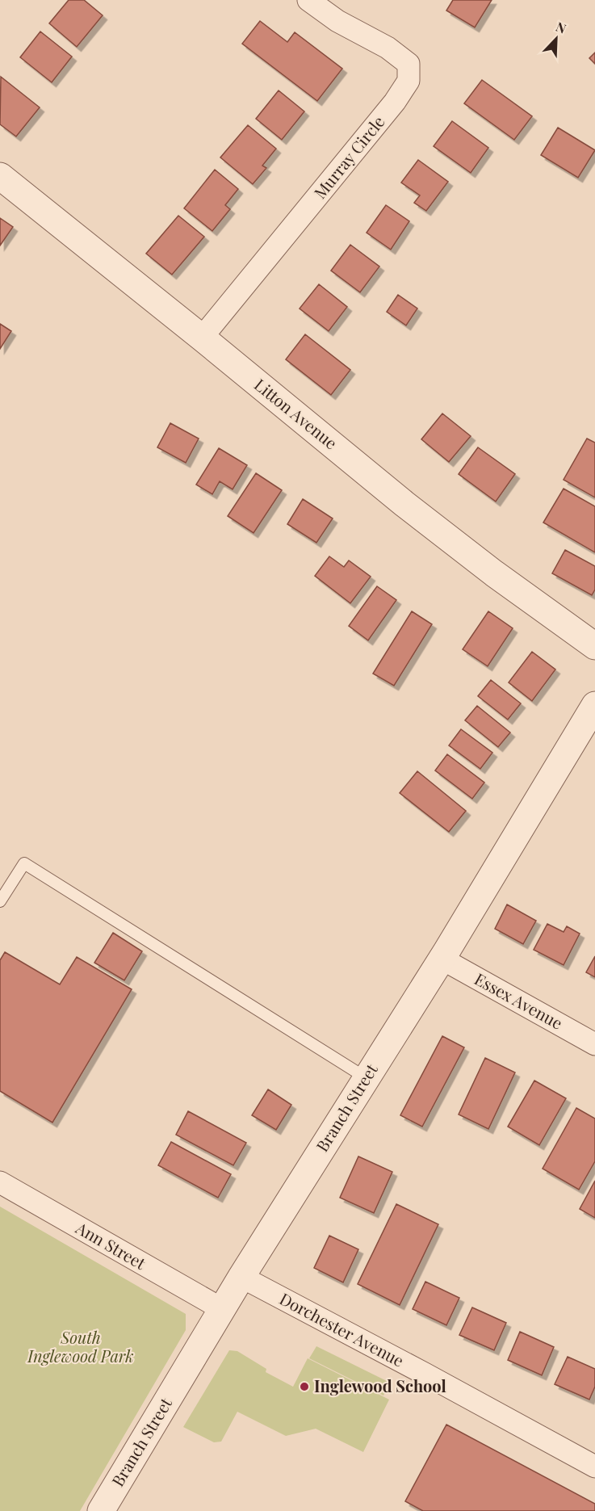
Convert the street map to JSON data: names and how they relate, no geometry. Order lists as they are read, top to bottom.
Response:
{
  "streets": {
    "street": [
      "Murray Circle",
      "Litton Avenue",
      "Essex Avenue",
      "Branch Street",
      "Ann Street",
      "Dorchester Avenue"
    ]
  },
  "crossings": [
    ["Murray Circle", "Litton Avenue"],
    ["Essex Avenue", "Branch Street"],
    ["Branch Street", "Ann Street"],
    ["Branch Street", "Dorchester Avenue"]
  ],
  "parks": ["South Inglewood Park"],
  "places": ["Inglewood School"],
  "north": "top right"
}
